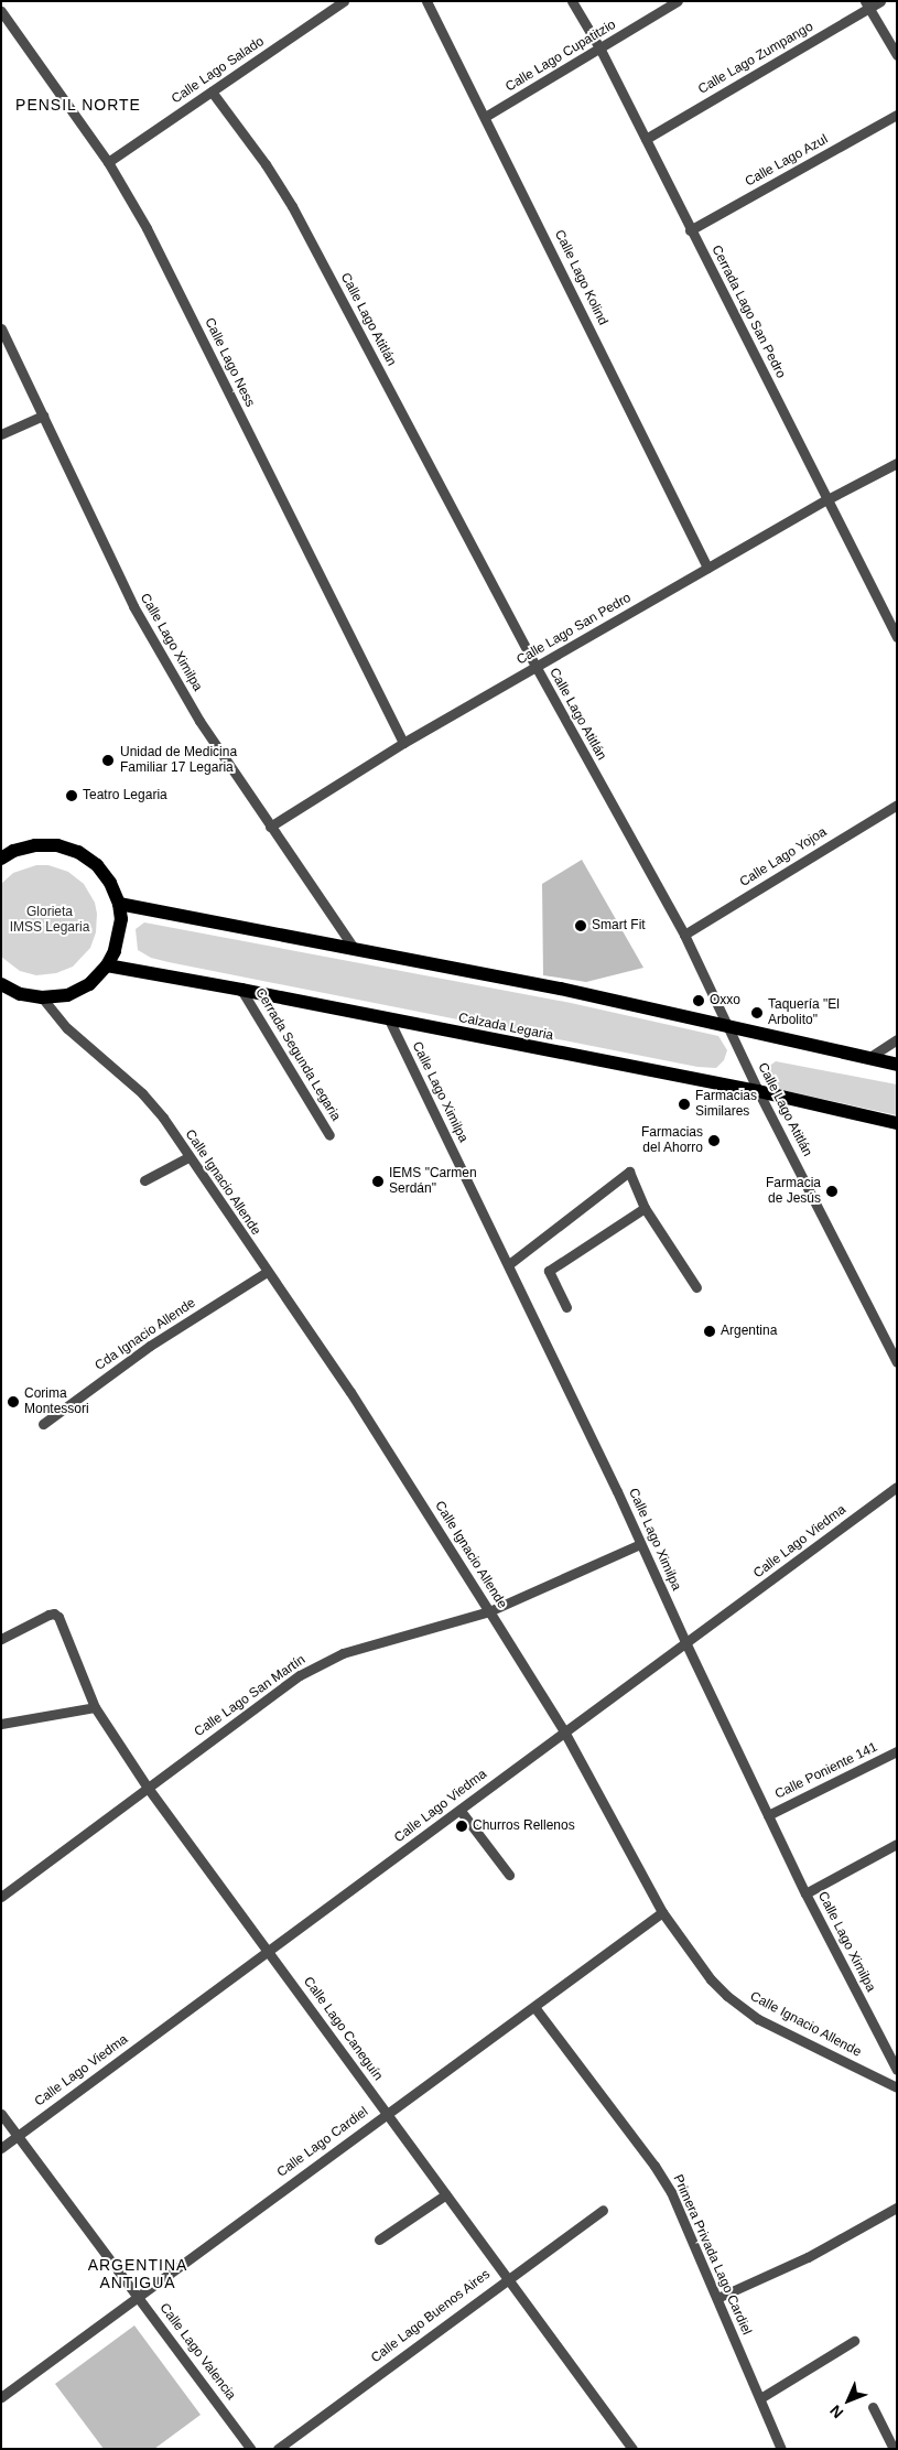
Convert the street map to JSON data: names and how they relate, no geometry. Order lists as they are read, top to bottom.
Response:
{
  "streets": {
    "main road": ["Calzada Legaria"],
    "street": [
      "Calle Lago Cupatitzio",
      "Calle Lago Zumpango",
      "Calle Lago Salado",
      "Calle Lago Azul",
      "Calle Lago Kolind",
      "Cerrada Lago San Pedro",
      "Calle Lago Atitlán",
      "Calle Lago Ness",
      "Calle Lago San Pedro",
      "Calle Lago Ximilpa",
      "Calle Lago Yojoa",
      "Cerrada Segunda Legaria",
      "Calle Ignacio Allende",
      "Cda Ignacio Allende",
      "Calle Lago Viedma",
      "Calle Lago San Martín",
      "Calle Poniente 141",
      "Calle Lago Caneguín",
      "Calle Lago Cardiel",
      "Primera Privada Lago Cardiel",
      "Calle Lago Buenos Aires",
      "Calle Lago Valencia"
    ]
  },
  "crossings": [
    ["Calle Lago Cupatitzio", "Calle Lago Kolind"],
    ["Calle Lago Cupatitzio", "Cerrada Lago San Pedro"],
    ["Calle Lago Zumpango", "Cerrada Lago San Pedro"],
    ["Calle Lago Salado", "Calle Lago Atitlán"],
    ["Calle Lago Salado", "Calle Lago Ness"],
    ["Calle Lago Azul", "Cerrada Lago San Pedro"],
    ["Calle Lago Kolind", "Calle Lago San Pedro"],
    ["Cerrada Lago San Pedro", "Calle Lago San Pedro"],
    ["Calle Lago Atitlán", "Calle Lago San Pedro"],
    ["Calle Lago Atitlán", "Calle Lago Yojoa"],
    ["Calle Lago Atitlán", "Calzada Legaria"],
    ["Calle Lago Ness", "Calle Lago San Pedro"],
    ["Calle Lago San Pedro", "Calle Lago Ximilpa"],
    ["Calle Lago Ximilpa", "Calzada Legaria"],
    ["Calle Lago Ximilpa", "Calle Lago Viedma"],
    ["Calle Lago Ximilpa", "Calle Lago San Martín"],
    ["Calle Lago Ximilpa", "Calle Poniente 141"],
    ["Calzada Legaria", "Cerrada Segunda Legaria"],
    ["Calle Ignacio Allende", "Cda Ignacio Allende"],
    ["Calle Ignacio Allende", "Calle Lago Viedma"],
    ["Calle Ignacio Allende", "Calle Lago San Martín"],
    ["Calle Ignacio Allende", "Calle Lago Cardiel"],
    ["Calle Lago Viedma", "Calle Lago Caneguín"],
    ["Calle Lago Viedma", "Calle Lago Valencia"],
    ["Calle Lago San Martín", "Calle Lago Caneguín"],
    ["Calle Lago Caneguín", "Calle Lago Cardiel"],
    ["Calle Lago Caneguín", "Calle Lago Buenos Aires"],
    ["Calle Lago Cardiel", "Primera Privada Lago Cardiel"],
    ["Calle Lago Cardiel", "Calle Lago Valencia"]
  ],
  "districts": ["PENSIL NORTE", "ARGENTINA ANTIGUA"],
  "parks": ["Glorieta IMSS Legaria"],
  "places": [
    "Unidad de Medicina Familiar 17 Legaria",
    "Teatro Legaria",
    "Smart Fit",
    "Oxxo",
    "Taquería \"El Arbolito\"",
    "Farmacias Similares",
    "Farmacias del Ahorro",
    "IEMS \"Carmen Serdán\"",
    "Farmacia de Jesús",
    "Argentina",
    "Corima Montessori",
    "Churros Rellenos"
  ],
  "north": "bottom left"
}
